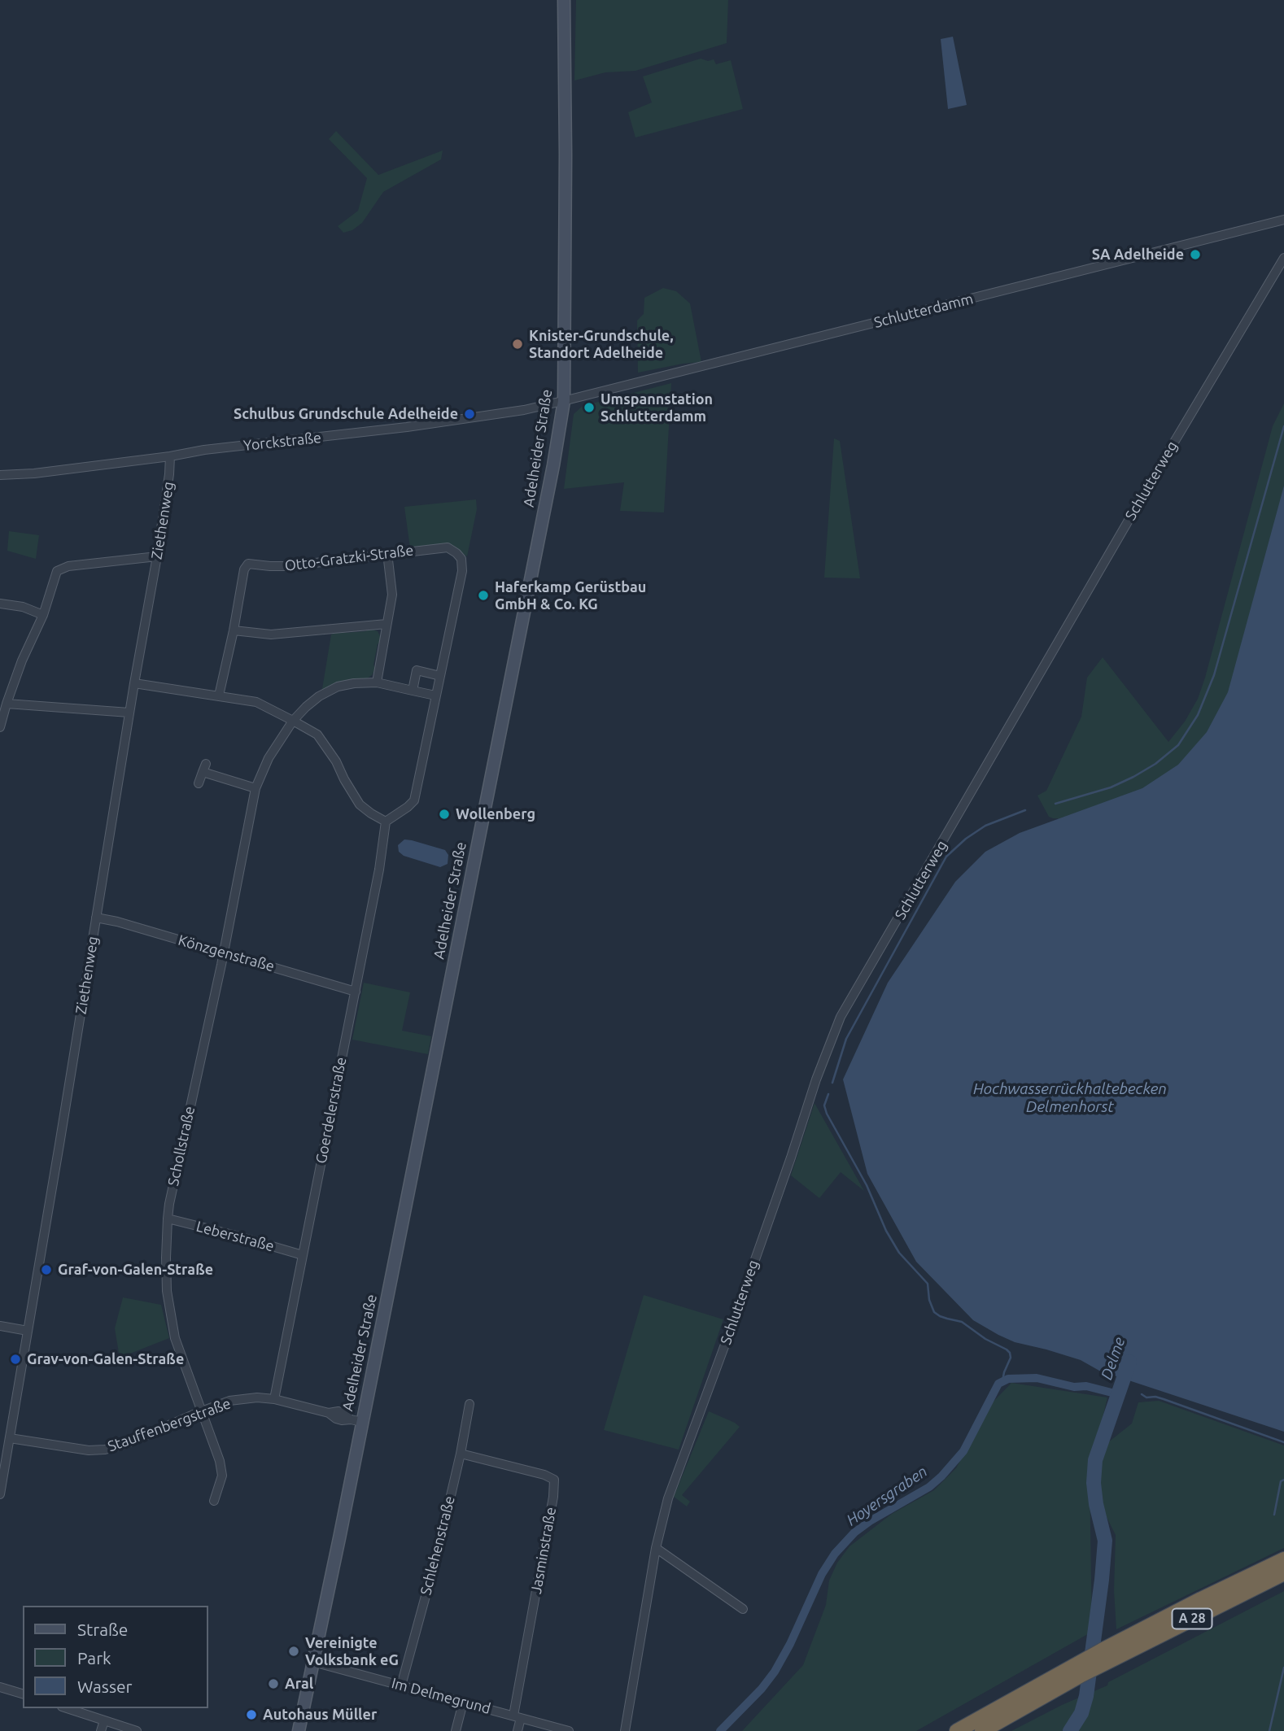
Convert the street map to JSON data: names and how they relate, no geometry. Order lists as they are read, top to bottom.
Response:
{
  "streets": {
    "highway": ["A 28"],
    "main road": ["Adelheider Straße"],
    "street": [
      "Schlutterdamm",
      "Yorckstraße",
      "Schlutterweg",
      "Ziethenweg",
      "Otto-Gratzki-Straße",
      "Könzgenstraße",
      "Goerdelerstraße",
      "Schollstraße",
      "Leberstraße",
      "Stauffenbergstraße",
      "Schlehenstraße",
      "Jasminstraße",
      "Im Delmegrund"
    ]
  },
  "crossings": [
    ["Schlutterdamm", "Yorckstraße"],
    ["Schlutterdamm", "Adelheider Straße"],
    ["Yorckstraße", "Adelheider Straße"],
    ["Yorckstraße", "Ziethenweg"],
    ["Adelheider Straße", "Stauffenbergstraße"],
    ["Adelheider Straße", "Im Delmegrund"],
    ["Ziethenweg", "Könzgenstraße"],
    ["Ziethenweg", "Stauffenbergstraße"],
    ["Könzgenstraße", "Goerdelerstraße"],
    ["Könzgenstraße", "Schollstraße"],
    ["Goerdelerstraße", "Leberstraße"],
    ["Goerdelerstraße", "Stauffenbergstraße"],
    ["Schollstraße", "Leberstraße"],
    ["Schollstraße", "Stauffenbergstraße"],
    ["Schlehenstraße", "Jasminstraße"],
    ["Schlehenstraße", "Im Delmegrund"],
    ["Jasminstraße", "Im Delmegrund"]
  ],
  "water": ["Hochwasserrückhaltebecken Delmenhorst", "Delme", "Hoyersgraben"],
  "places": [
    "SA Adelheide",
    "Knister-Grundschule, Standort Adelheide",
    "Umspannstation Schlutterdamm",
    "Schulbus Grundschule Adelheide",
    "Haferkamp Gerüstbau GmbH & Co. KG",
    "Wollenberg",
    "Graf-von-Galen-Straße",
    "Grav-von-Galen-Straße",
    "Vereinigte Volksbank eG",
    "Aral",
    "Autohaus Müller"
  ],
  "legend": ["Straße", "Park", "Wasser"]
}
